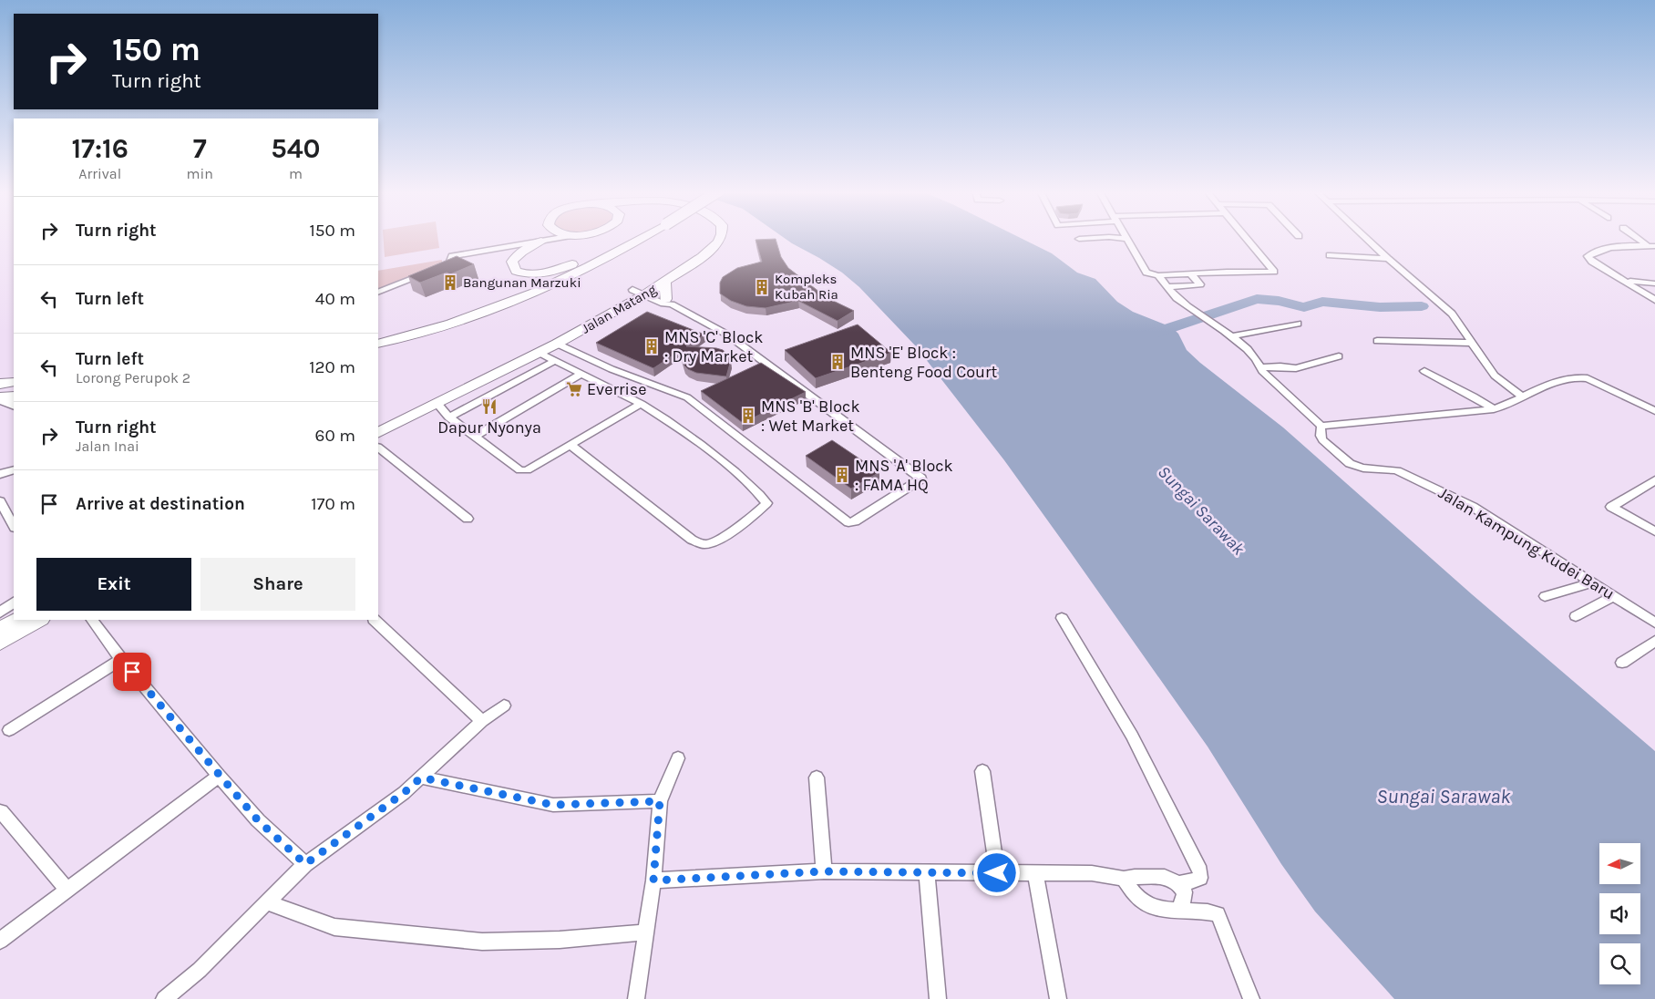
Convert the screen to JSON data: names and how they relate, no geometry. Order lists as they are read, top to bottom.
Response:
{
  "streets": {
    "main road": ["Jalan Matang"],
    "street": ["Jalan Kampung Kudei Baru"]
  },
  "water": ["Sungai Sarawak"],
  "places": {
    "building": [
      "Bangunan Marzuki",
      "Kompleks Kubah Ria",
      "MNS 'C' Block : Dry Market",
      "MNS 'E' Block : Benteng Food Court",
      "MNS 'B' Block : Wet Market",
      "MNS 'A' Block : FAMA HQ"
    ],
    "supermarket": ["Everrise"],
    "restaurant": ["Dapur Nyonya"]
  },
  "north": "left",
  "page": {
    "turn": ["150 m", "Turn right"],
    "eta": [
      "17:16",
      "Arrival",
      "7",
      "min",
      "540",
      "m"
    ],
    "list": [
      {
        "name": "Turn right",
        "value": "150 m"
      },
      {
        "name": "Turn left",
        "value": "40 m"
      },
      {
        "name": "Turn left",
        "note": "Lorong Perupok 2",
        "value": "120 m"
      },
      {
        "name": "Turn right",
        "note": "Jalan Inai",
        "value": "60 m"
      },
      {
        "name": "Arrive at destination",
        "value": "170 m"
      }
    ],
    "buttons": ["Exit", "Share"]
  }
}
